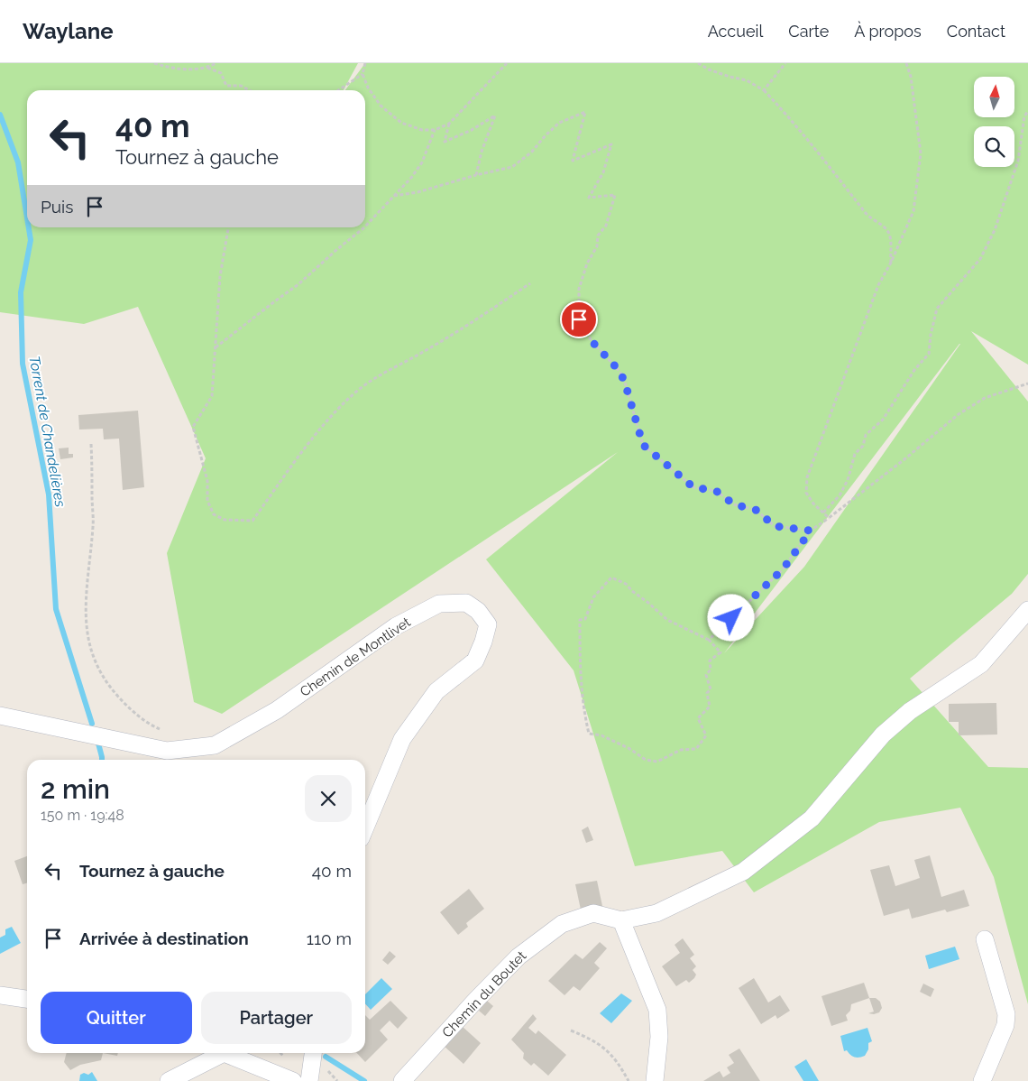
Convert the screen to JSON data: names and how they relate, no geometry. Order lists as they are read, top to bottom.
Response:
{
  "streets": {
    "street": ["Chemin de Montlivet", "Chemin du Boutet"]
  },
  "water": ["Torrent de Chandelières"],
  "north": "top",
  "page": {
    "header": "Waylane",
    "nav": [
      "Accueil",
      "Carte",
      "À propos",
      "Contact"
    ],
    "turn": ["40 m", "Tournez à gauche"],
    "then": "Puis",
    "heading": ["2 min", "150 m · 19:48"],
    "list": [
      {
        "name": "Tournez à gauche",
        "value": "40 m"
      },
      {
        "name": "Arrivée à destination",
        "value": "110 m"
      }
    ],
    "buttons": ["Quitter", "Partager"]
  }
}
